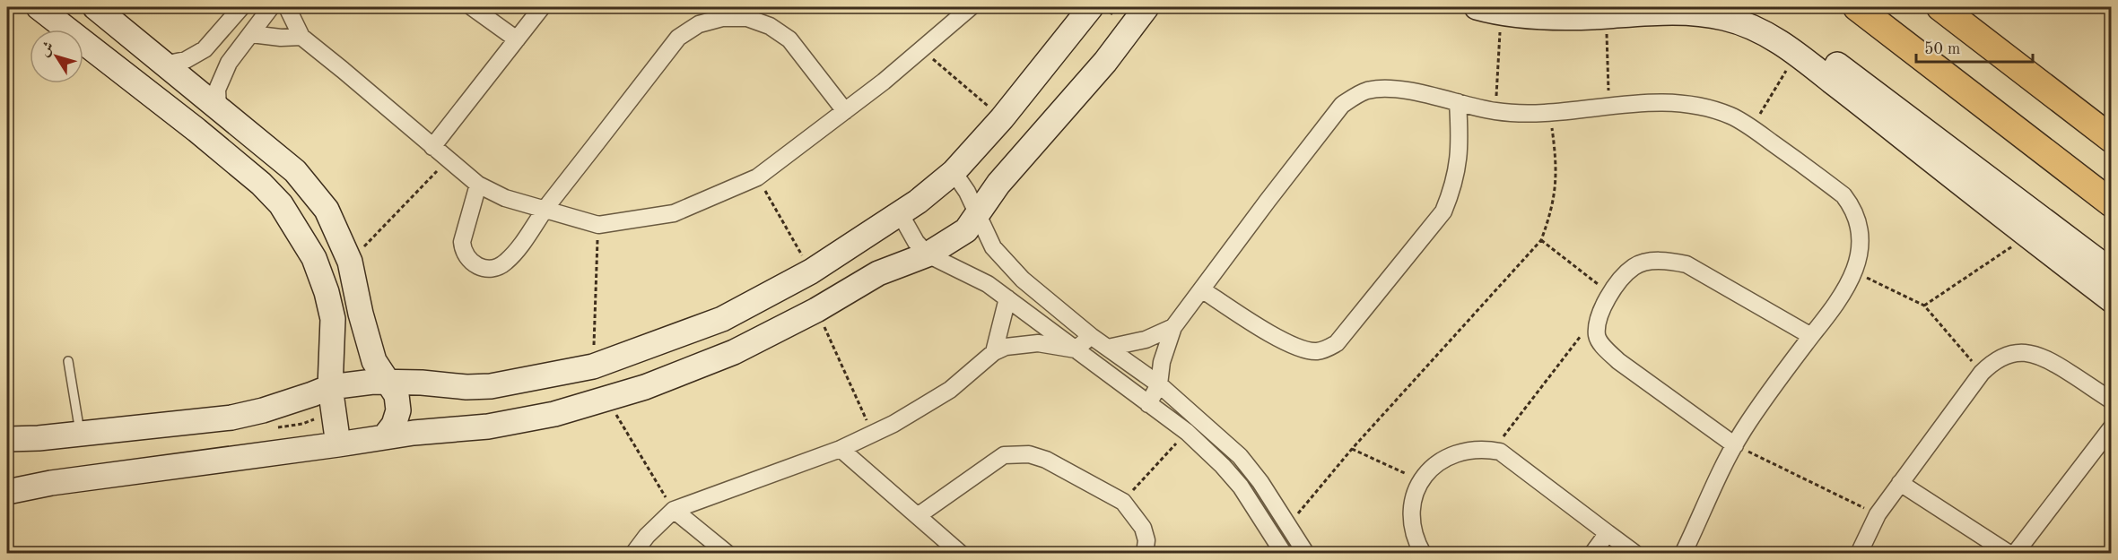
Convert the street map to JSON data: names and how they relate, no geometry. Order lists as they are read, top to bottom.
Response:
{
  "scale_bar": "50 m",
  "north": "top left"
}
